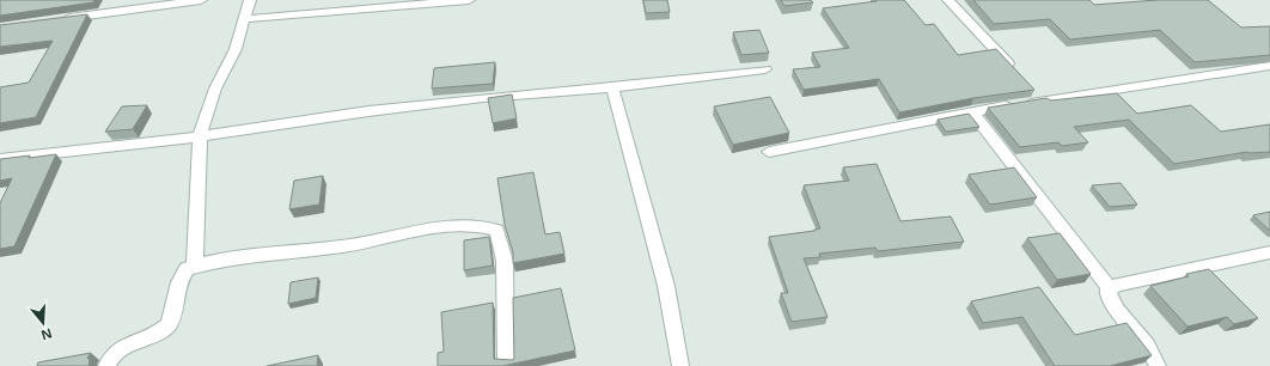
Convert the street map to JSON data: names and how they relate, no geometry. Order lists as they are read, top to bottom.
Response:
{
  "north": "bottom"
}
